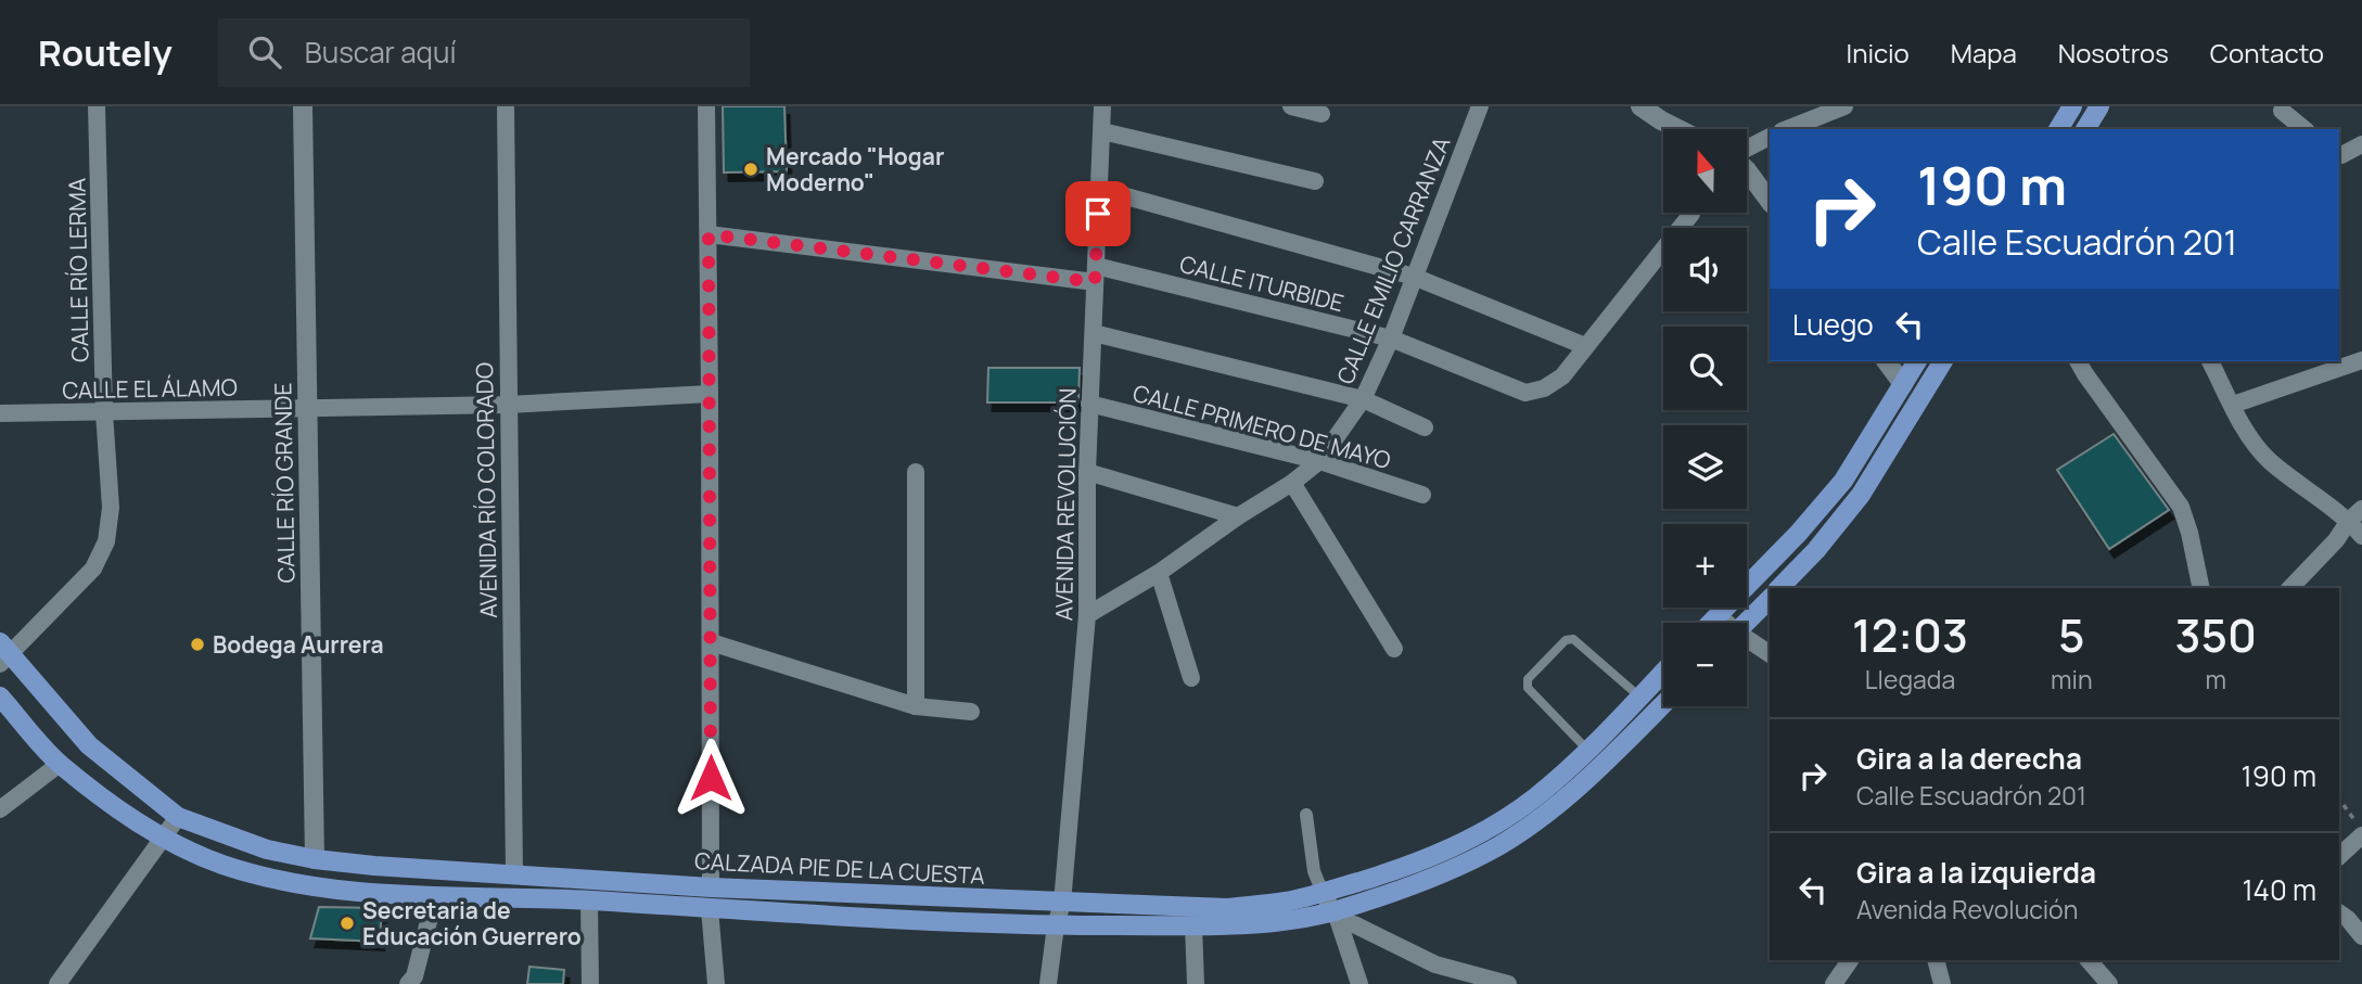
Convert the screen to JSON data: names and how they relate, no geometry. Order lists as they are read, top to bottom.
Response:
{
  "streets": {
    "main road": ["CALZADA PIE DE LA CUESTA"],
    "street": [
      "CALLE EMILIO CARRANZA",
      "CALLE RÍO LERMA",
      "CALLE ITURBIDE",
      "CALLE EL ÁLAMO",
      "CALLE PRIMERO DE MAYO",
      "CALLE RÍO GRANDE",
      "AVENIDA RÍO COLORADO",
      "AVENIDA REVOLUCIÓN"
    ]
  },
  "crossings": [
    ["CALLE EMILIO CARRANZA", "CALLE ITURBIDE"],
    ["CALLE EMILIO CARRANZA", "CALLE PRIMERO DE MAYO"],
    ["CALLE EMILIO CARRANZA", "AVENIDA REVOLUCIÓN"],
    ["CALLE RÍO LERMA", "CALLE EL ÁLAMO"],
    ["CALLE RÍO LERMA", "CALZADA PIE DE LA CUESTA"],
    ["CALLE ITURBIDE", "AVENIDA REVOLUCIÓN"],
    ["CALLE EL ÁLAMO", "CALLE RÍO GRANDE"],
    ["CALLE EL ÁLAMO", "AVENIDA RÍO COLORADO"],
    ["CALLE PRIMERO DE MAYO", "AVENIDA REVOLUCIÓN"],
    ["CALLE RÍO GRANDE", "CALZADA PIE DE LA CUESTA"],
    ["AVENIDA RÍO COLORADO", "CALZADA PIE DE LA CUESTA"],
    ["AVENIDA REVOLUCIÓN", "CALZADA PIE DE LA CUESTA"]
  ],
  "places": ["Mercado \"Hogar Moderno\"", "Bodega Aurrera", "Secretaria de Educación Guerrero"],
  "north": "top",
  "page": {
    "header": "Routely",
    "search": "Buscar aquí",
    "nav": [
      "Inicio",
      "Mapa",
      "Nosotros",
      "Contacto"
    ],
    "map_buttons": ["+", "−"],
    "turn": ["190 m", "Calle Escuadrón 201"],
    "then": "Luego",
    "eta": [
      "12:03",
      "Llegada",
      "5",
      "min",
      "350",
      "m"
    ],
    "list": [
      {
        "name": "Gira a la derecha",
        "note": "Calle Escuadrón 201",
        "value": "190 m"
      },
      {
        "name": "Gira a la izquierda",
        "note": "Avenida Revolución",
        "value": "140 m"
      }
    ]
  }
}
